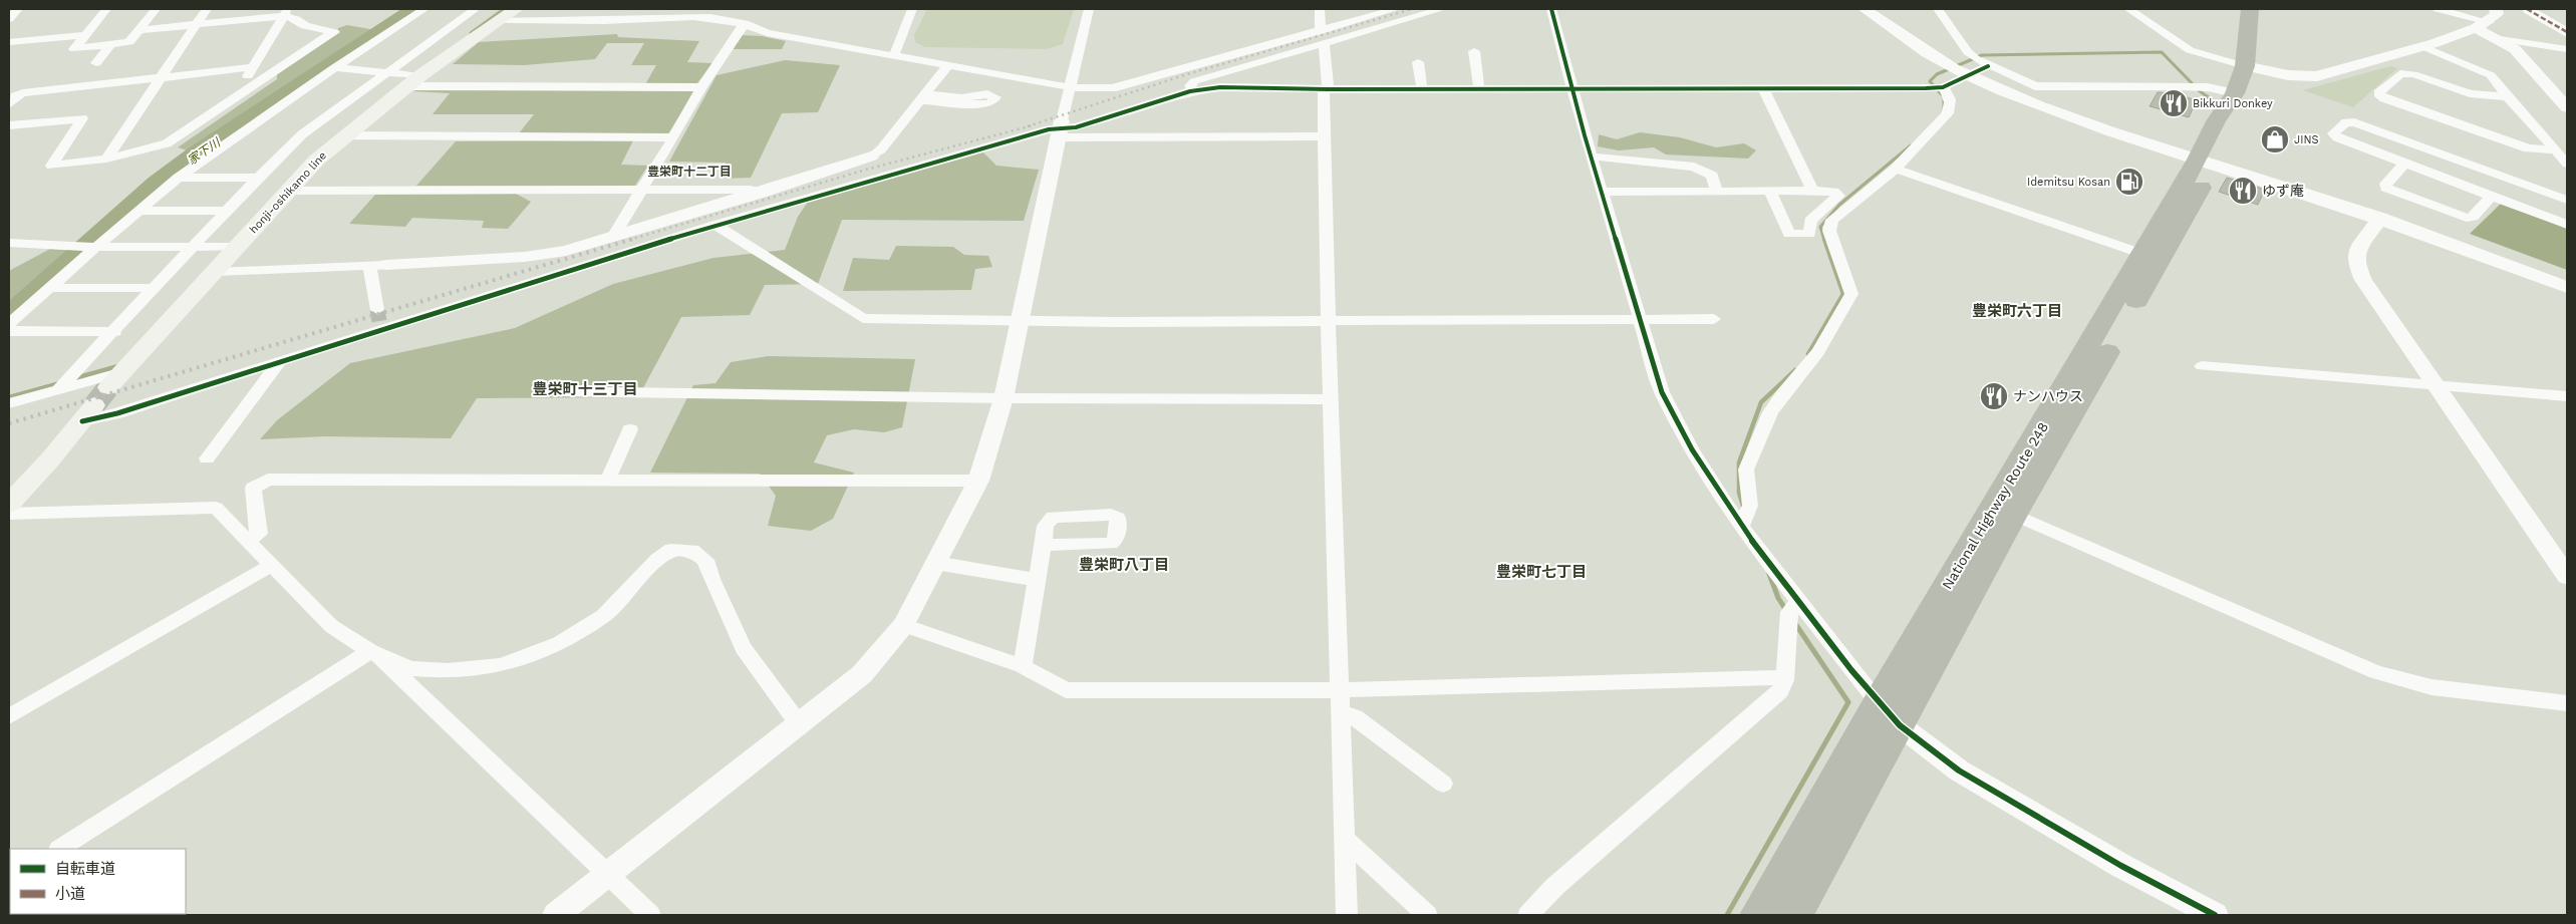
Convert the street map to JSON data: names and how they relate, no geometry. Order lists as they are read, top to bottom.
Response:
{
  "streets": {
    "highway": ["National Highway Route 248"],
    "main road": ["honji-oshikamo line"]
  },
  "districts": [
    "豊栄町十二丁目",
    "豊栄町六丁目",
    "豊栄町十三丁目",
    "豊栄町八丁目",
    "豊栄町七丁目"
  ],
  "water": ["家下川"],
  "places": {
    "restaurant": ["Bikkuri Donkey", "ゆず庵", "ナンハウス"],
    "shop": ["JINS"],
    "fuel station": ["Idemitsu Kosan"]
  },
  "legend": ["自転車道", "小道"]
}
